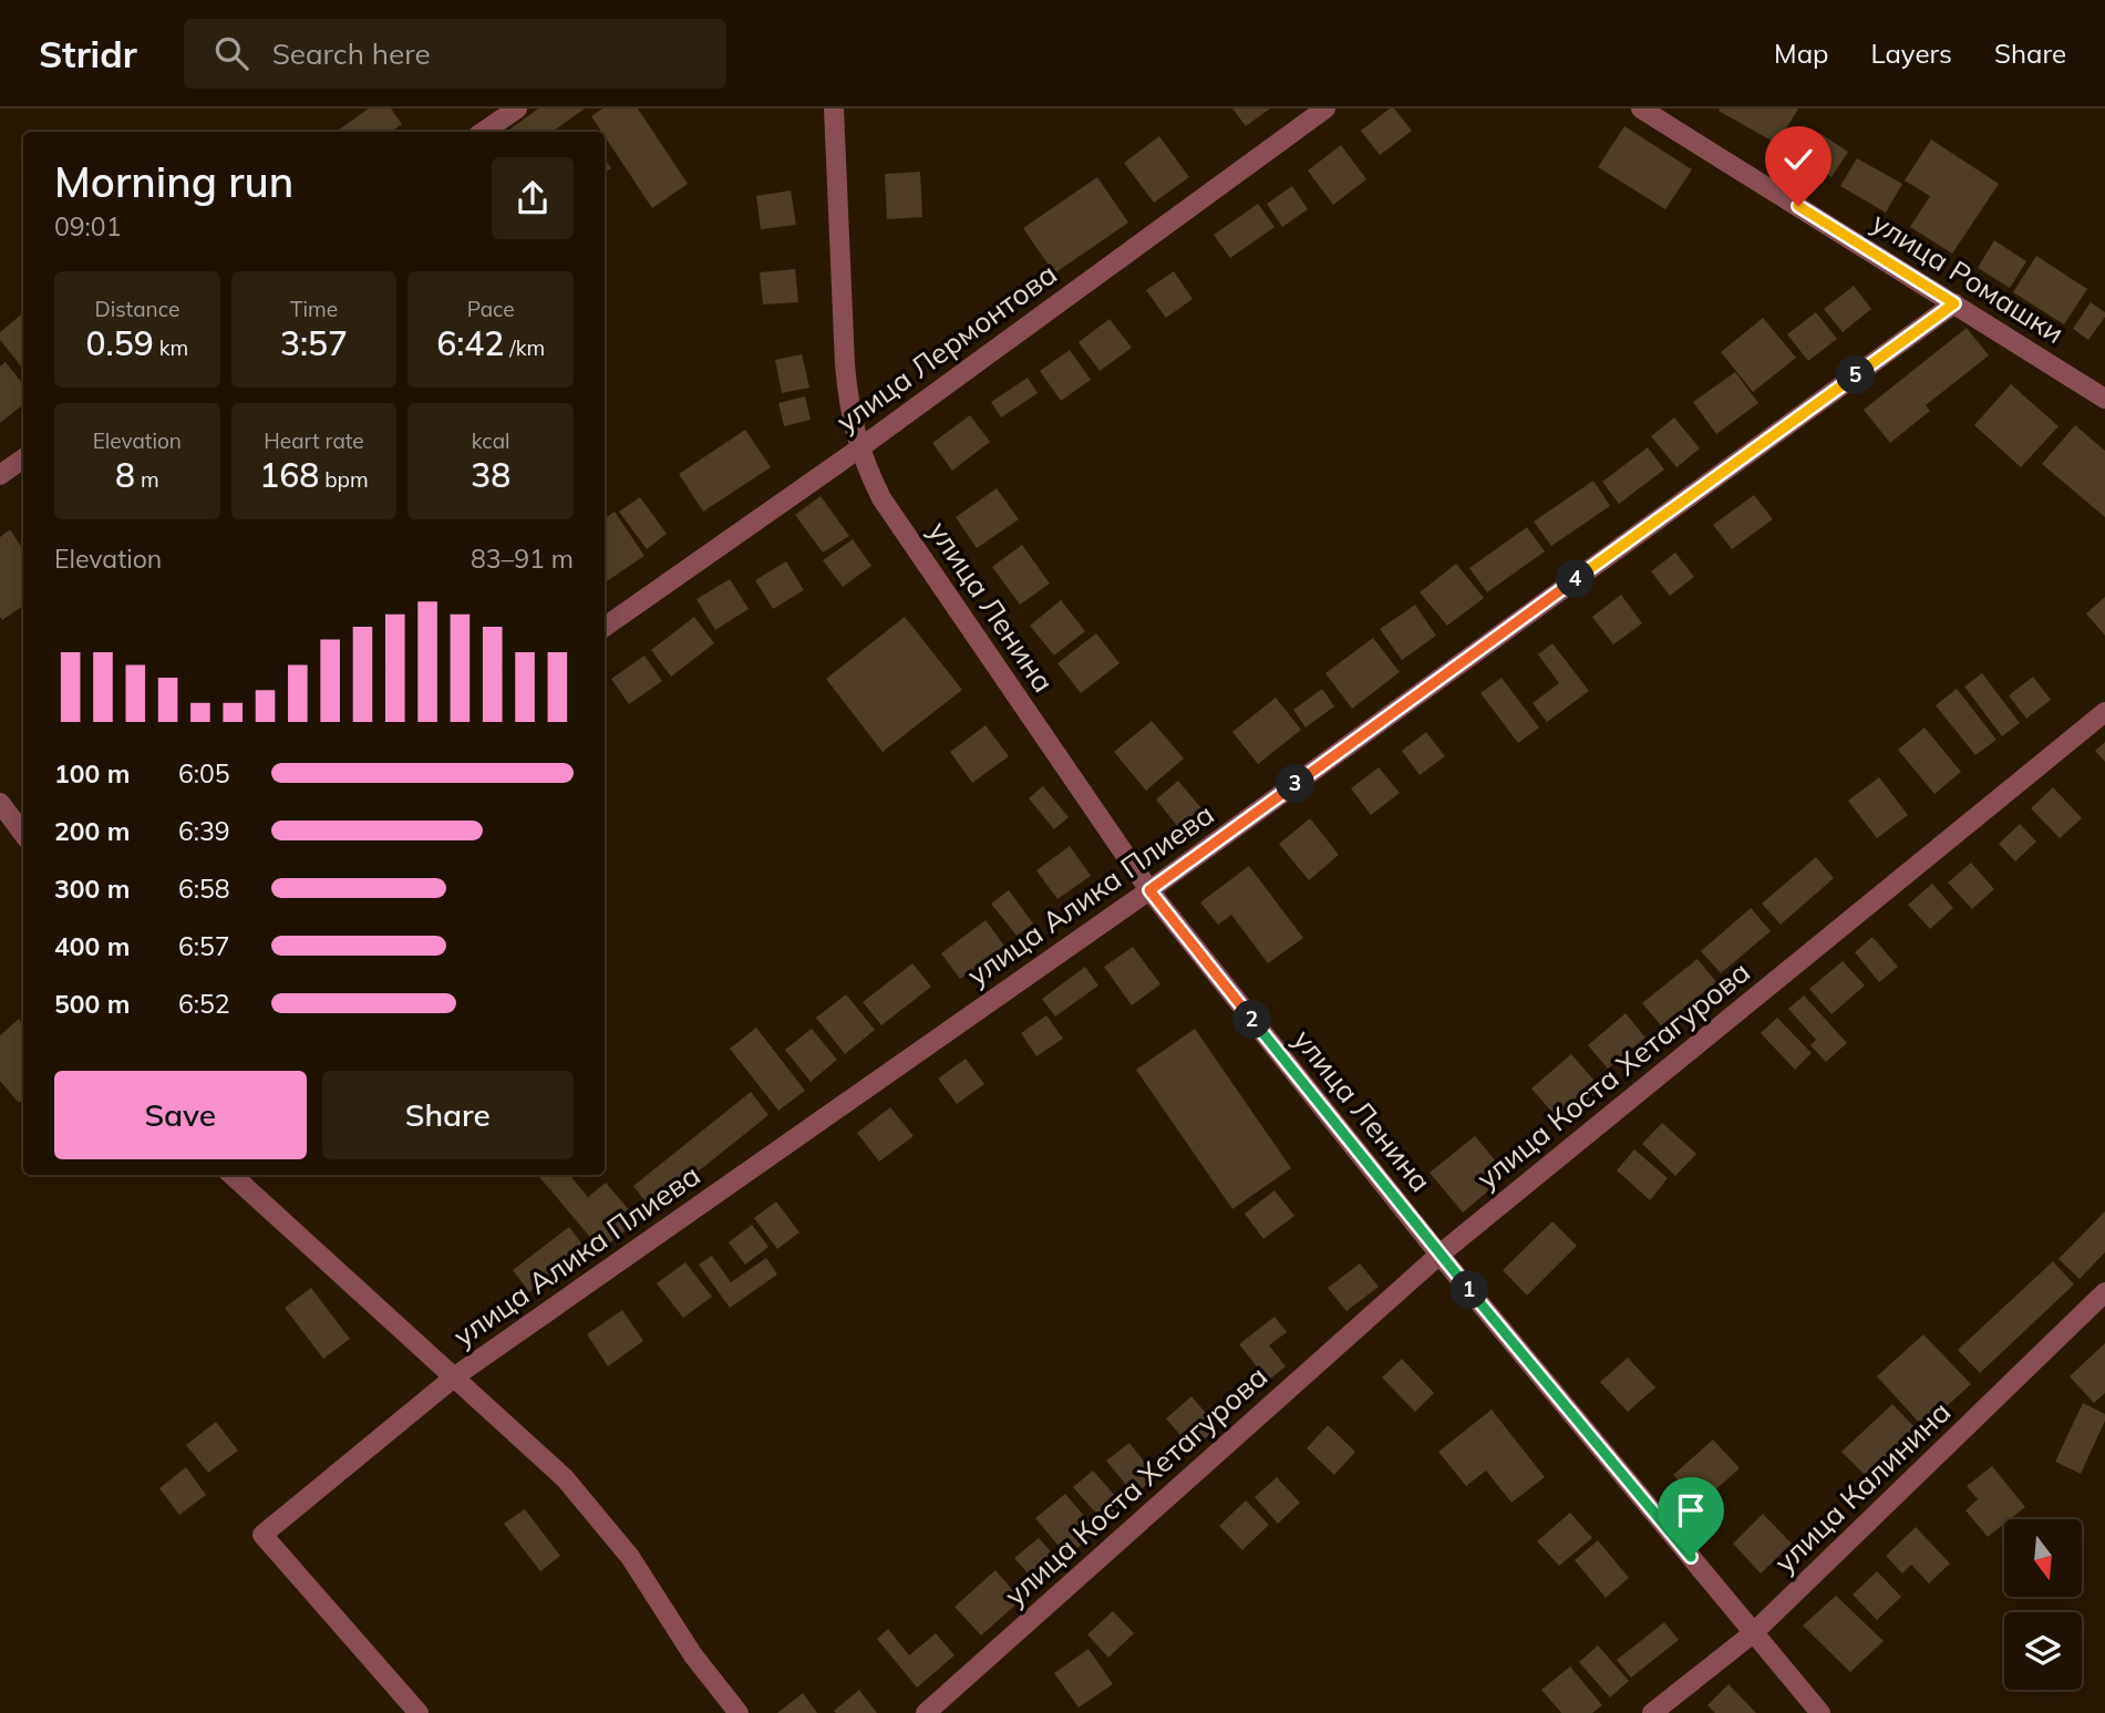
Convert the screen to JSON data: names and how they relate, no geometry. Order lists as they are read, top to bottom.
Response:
{
  "streets": {
    "street": [
      "улица Ромашки",
      "улица Лермонтова",
      "улица Ленина",
      "улица Алика Плиева",
      "улица Коста Хетагурова",
      "улица Калинина"
    ]
  },
  "crossings": [
    ["улица Ромашки", "улица Алика Плиева"],
    ["улица Лермонтова", "улица Ленина"],
    ["улица Ленина", "улица Алика Плиева"],
    ["улица Ленина", "улица Коста Хетагурова"],
    ["улица Ленина", "улица Калинина"]
  ],
  "north": "bottom",
  "page": {
    "header": "Stridr",
    "search": "Search here",
    "nav": ["Map", "Layers", "Share"],
    "heading": ["Morning run", "09:01"],
    "stats": [
      ["Distance", "0.59 km"],
      ["Time", "3:57"],
      ["Pace", "6:42 /km"],
      ["Elevation", "8 m"],
      ["Heart rate", "168 bpm"],
      ["kcal", "38"]
    ],
    "pins": [
      "5",
      "4",
      "3",
      "2",
      "1"
    ],
    "chart": ["Elevation", "83–91 m"],
    "list": [
      {
        "name": "100 m",
        "note": "6:05"
      },
      {
        "name": "200 m",
        "note": "6:39"
      },
      {
        "name": "300 m",
        "note": "6:58"
      },
      {
        "name": "400 m",
        "note": "6:57"
      },
      {
        "name": "500 m",
        "note": "6:52"
      }
    ],
    "buttons": ["Save", "Share"]
  }
}
